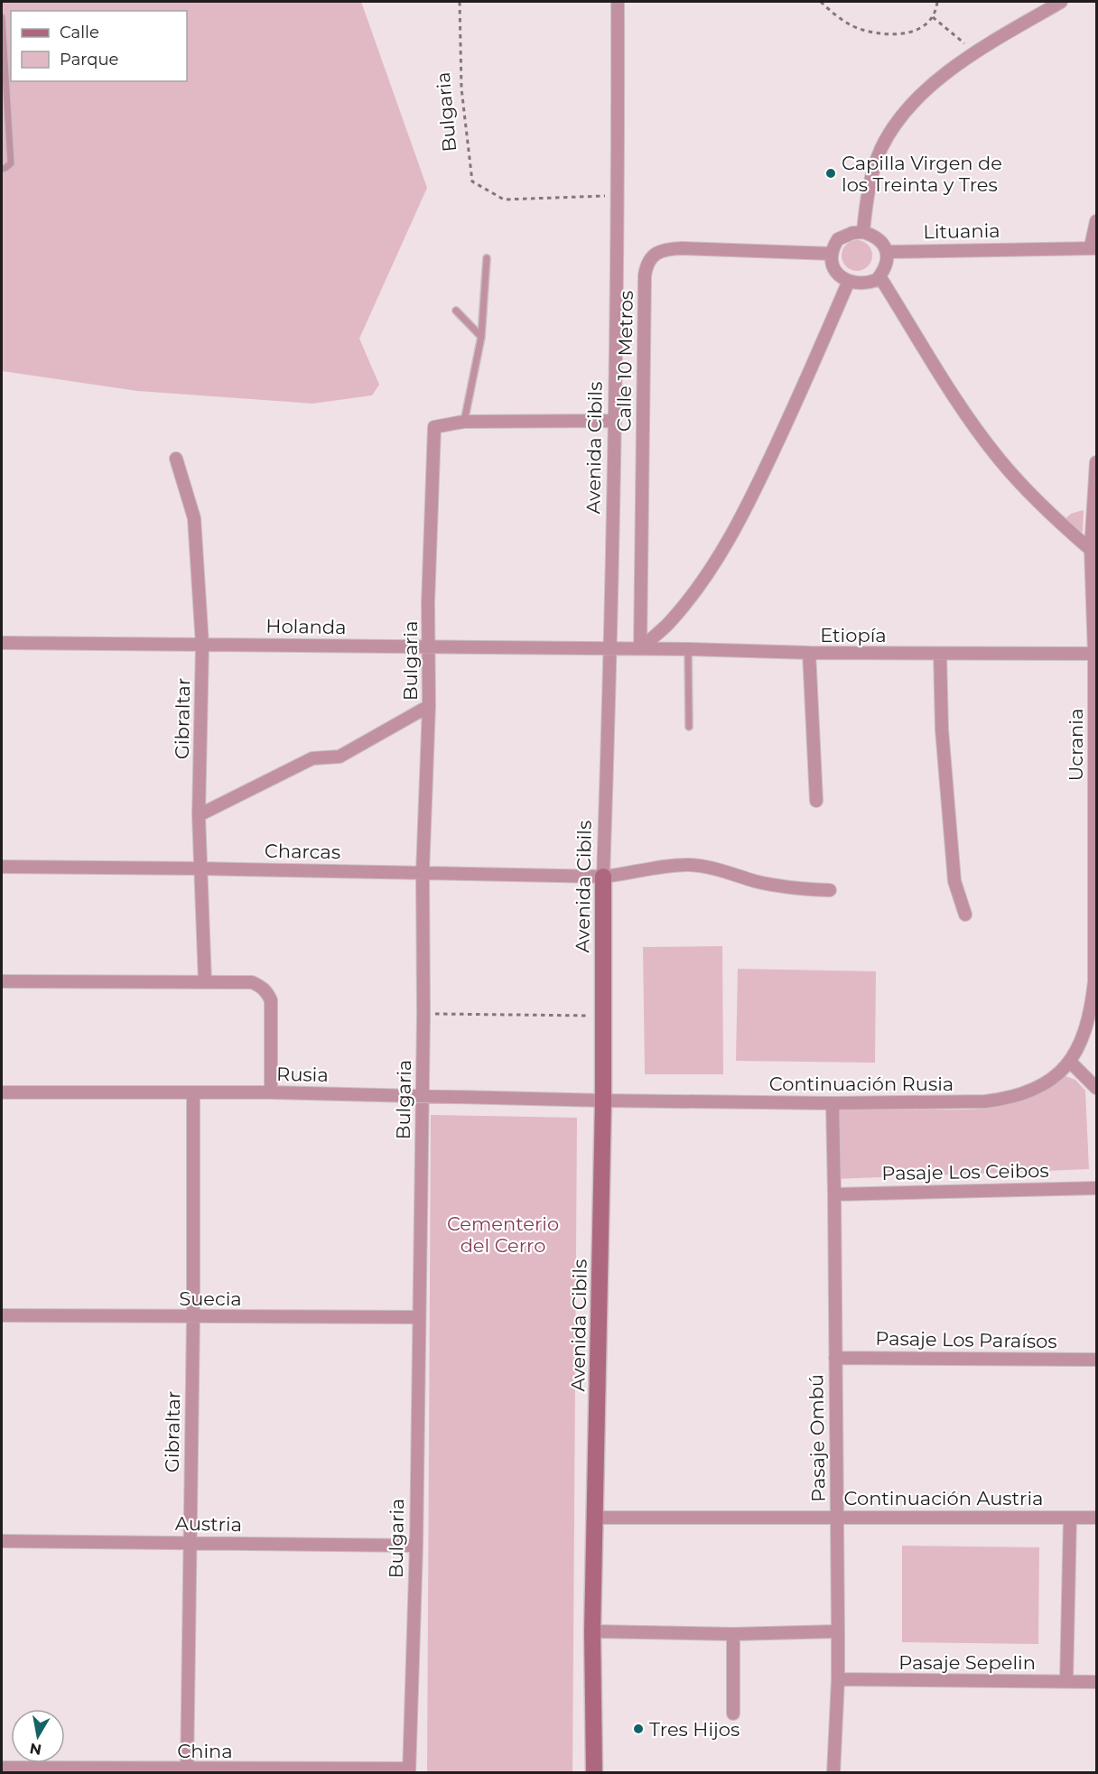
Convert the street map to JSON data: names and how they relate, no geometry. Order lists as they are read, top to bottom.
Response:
{
  "streets": {
    "street": [
      "Bulgaria",
      "Lituania",
      "Calle 10 Metros",
      "Avenida Cibils",
      "Holanda",
      "Etiopía",
      "Gibraltar",
      "Ucrania",
      "Charcas",
      "Rusia",
      "Continuación Rusia",
      "Pasaje Los Ceibos",
      "Suecia",
      "Pasaje Los Paraísos",
      "Pasaje Ombú",
      "Continuación Austria",
      "Austria",
      "Pasaje Sepelin",
      "China"
    ]
  },
  "crossings": [
    ["Bulgaria", "Avenida Cibils"],
    ["Bulgaria", "Holanda"],
    ["Bulgaria", "Charcas"],
    ["Bulgaria", "Rusia"],
    ["Bulgaria", "Suecia"],
    ["Bulgaria", "Austria"],
    ["Bulgaria", "China"],
    ["Lituania", "Calle 10 Metros"],
    ["Calle 10 Metros", "Etiopía"],
    ["Avenida Cibils", "Holanda"],
    ["Avenida Cibils", "Etiopía"],
    ["Avenida Cibils", "Charcas"],
    ["Avenida Cibils", "Rusia"],
    ["Avenida Cibils", "Continuación Rusia"],
    ["Avenida Cibils", "Continuación Austria"],
    ["Holanda", "Etiopía"],
    ["Holanda", "Gibraltar"],
    ["Etiopía", "Ucrania"],
    ["Gibraltar", "Charcas"],
    ["Gibraltar", "Rusia"],
    ["Gibraltar", "Suecia"],
    ["Gibraltar", "Austria"],
    ["Gibraltar", "China"],
    ["Ucrania", "Continuación Rusia"],
    ["Rusia", "Continuación Rusia"],
    ["Continuación Rusia", "Pasaje Ombú"],
    ["Pasaje Los Ceibos", "Pasaje Ombú"],
    ["Pasaje Los Paraísos", "Pasaje Ombú"],
    ["Pasaje Ombú", "Continuación Austria"],
    ["Pasaje Ombú", "Pasaje Sepelin"]
  ],
  "parks": ["Cementerio del Cerro"],
  "places": ["Capilla Virgen de los Treinta y Tres", "Tres Hijos"],
  "legend": ["Calle", "Parque"],
  "north": "bottom"
}
